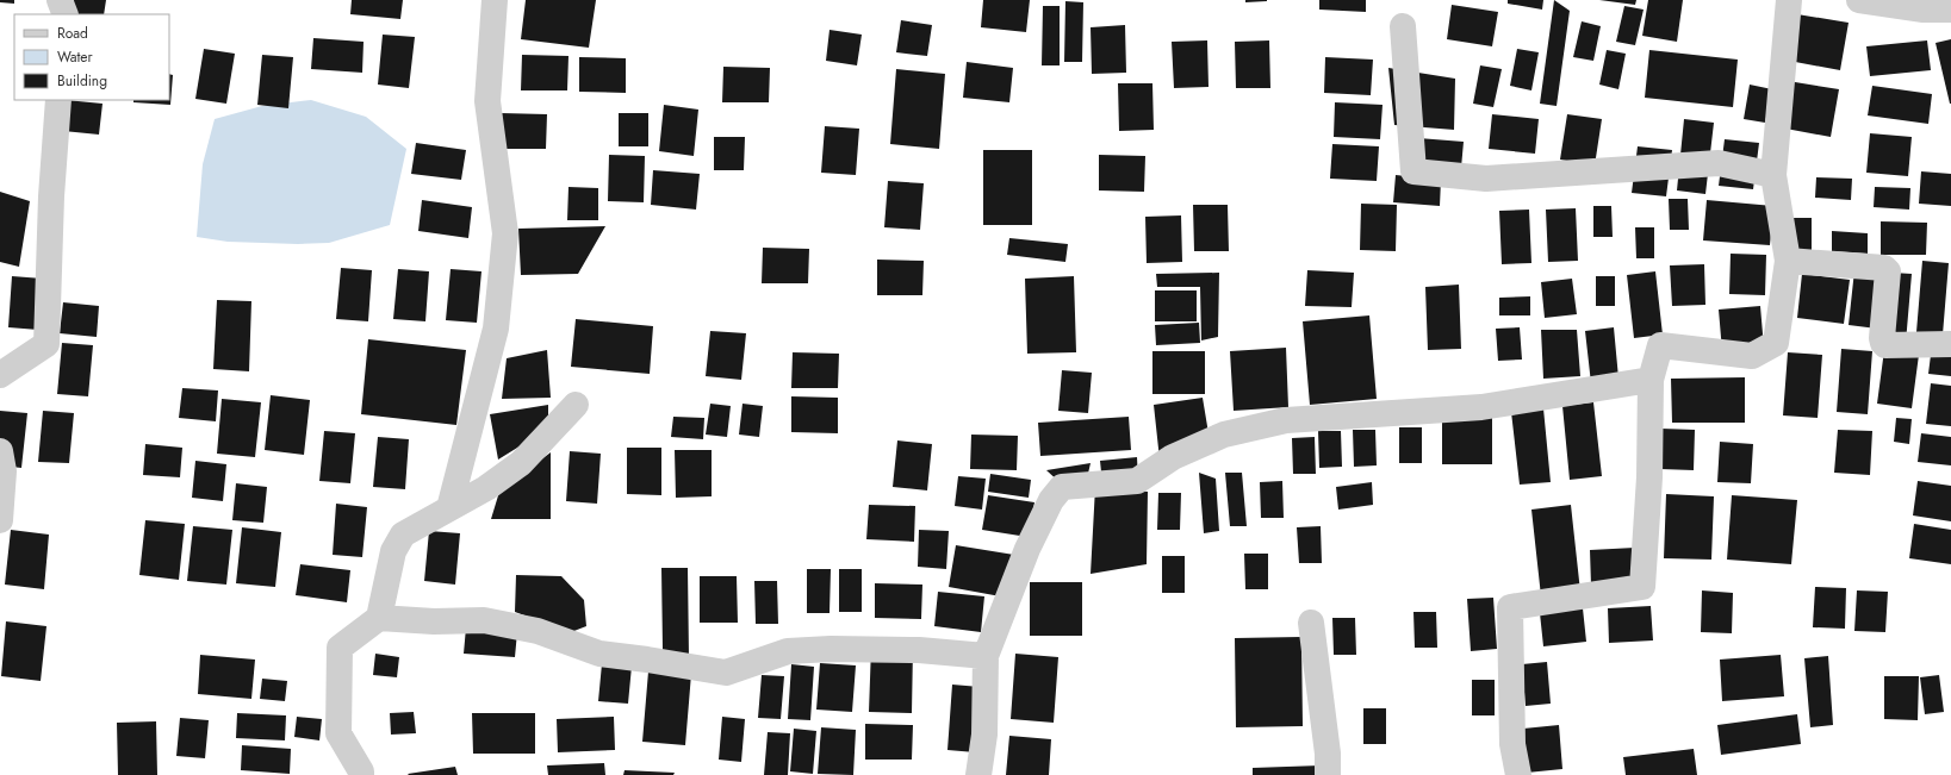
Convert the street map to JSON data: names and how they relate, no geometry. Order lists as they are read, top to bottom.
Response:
{
  "legend": ["Road", "Water", "Building"]
}
